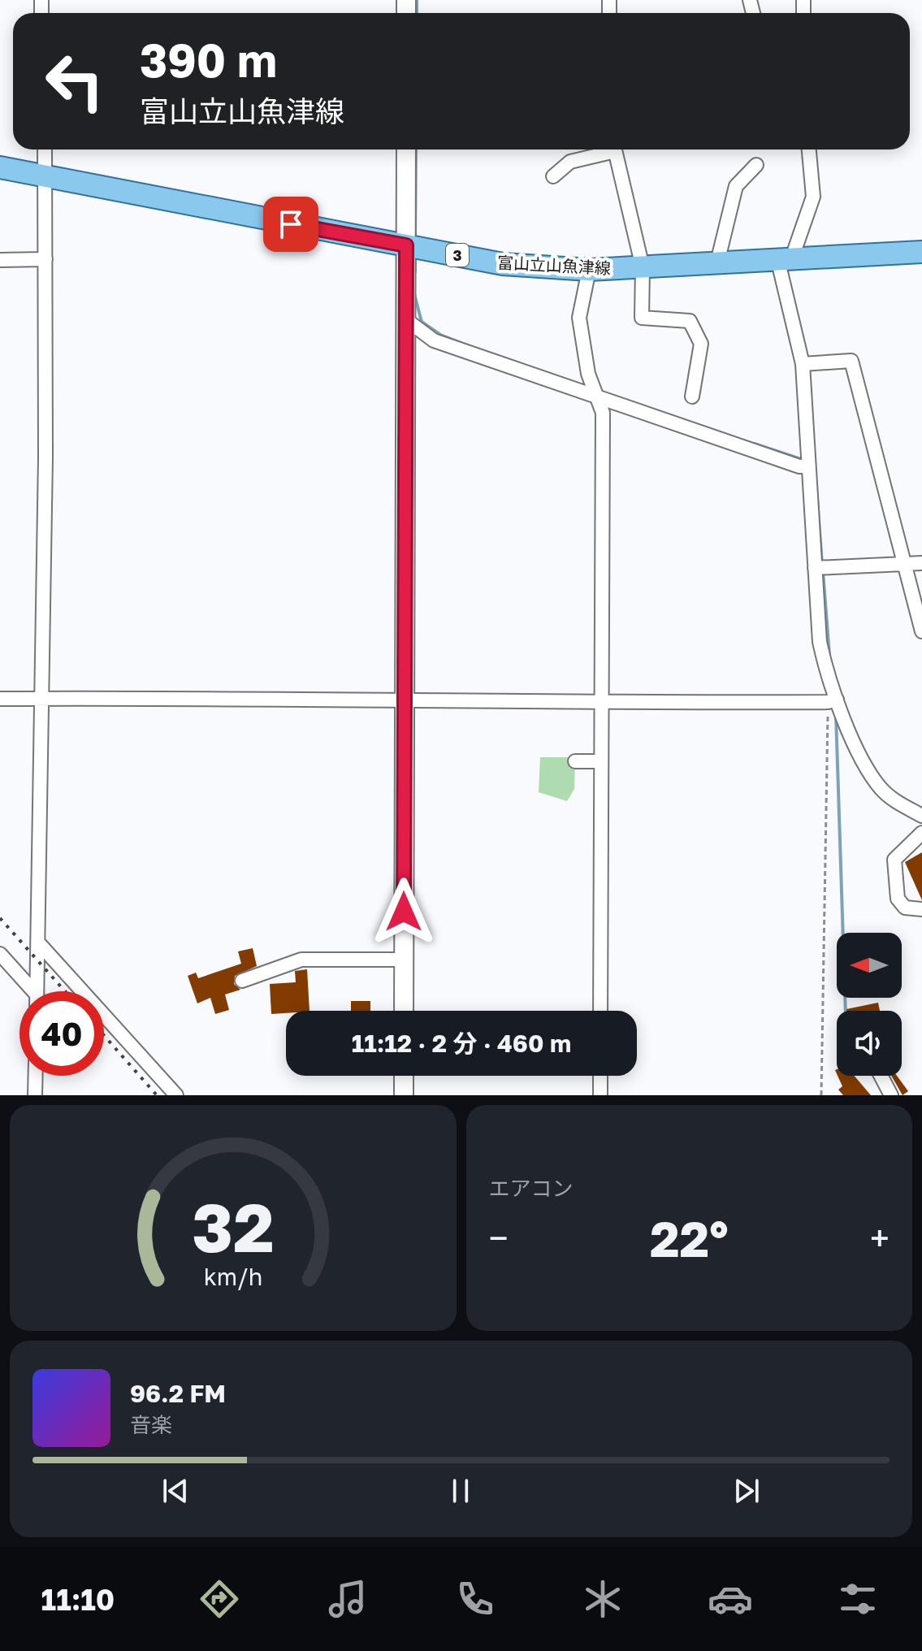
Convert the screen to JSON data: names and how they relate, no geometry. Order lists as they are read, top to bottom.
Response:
{
  "streets": {
    "main road": ["3", "富山立山魚津線"]
  },
  "north": "left",
  "page": {
    "turn": ["390 m", "富山立山魚津線"],
    "limit": "40",
    "trip": "11:12 · 2 分 · 460 m",
    "tile": "エアコン",
    "heat": ["−", "22°", "+"],
    "song": ["96.2 FM", "音楽"],
    "tabs": "11:10",
    "gauge": ["32", "km/h"]
  }
}
